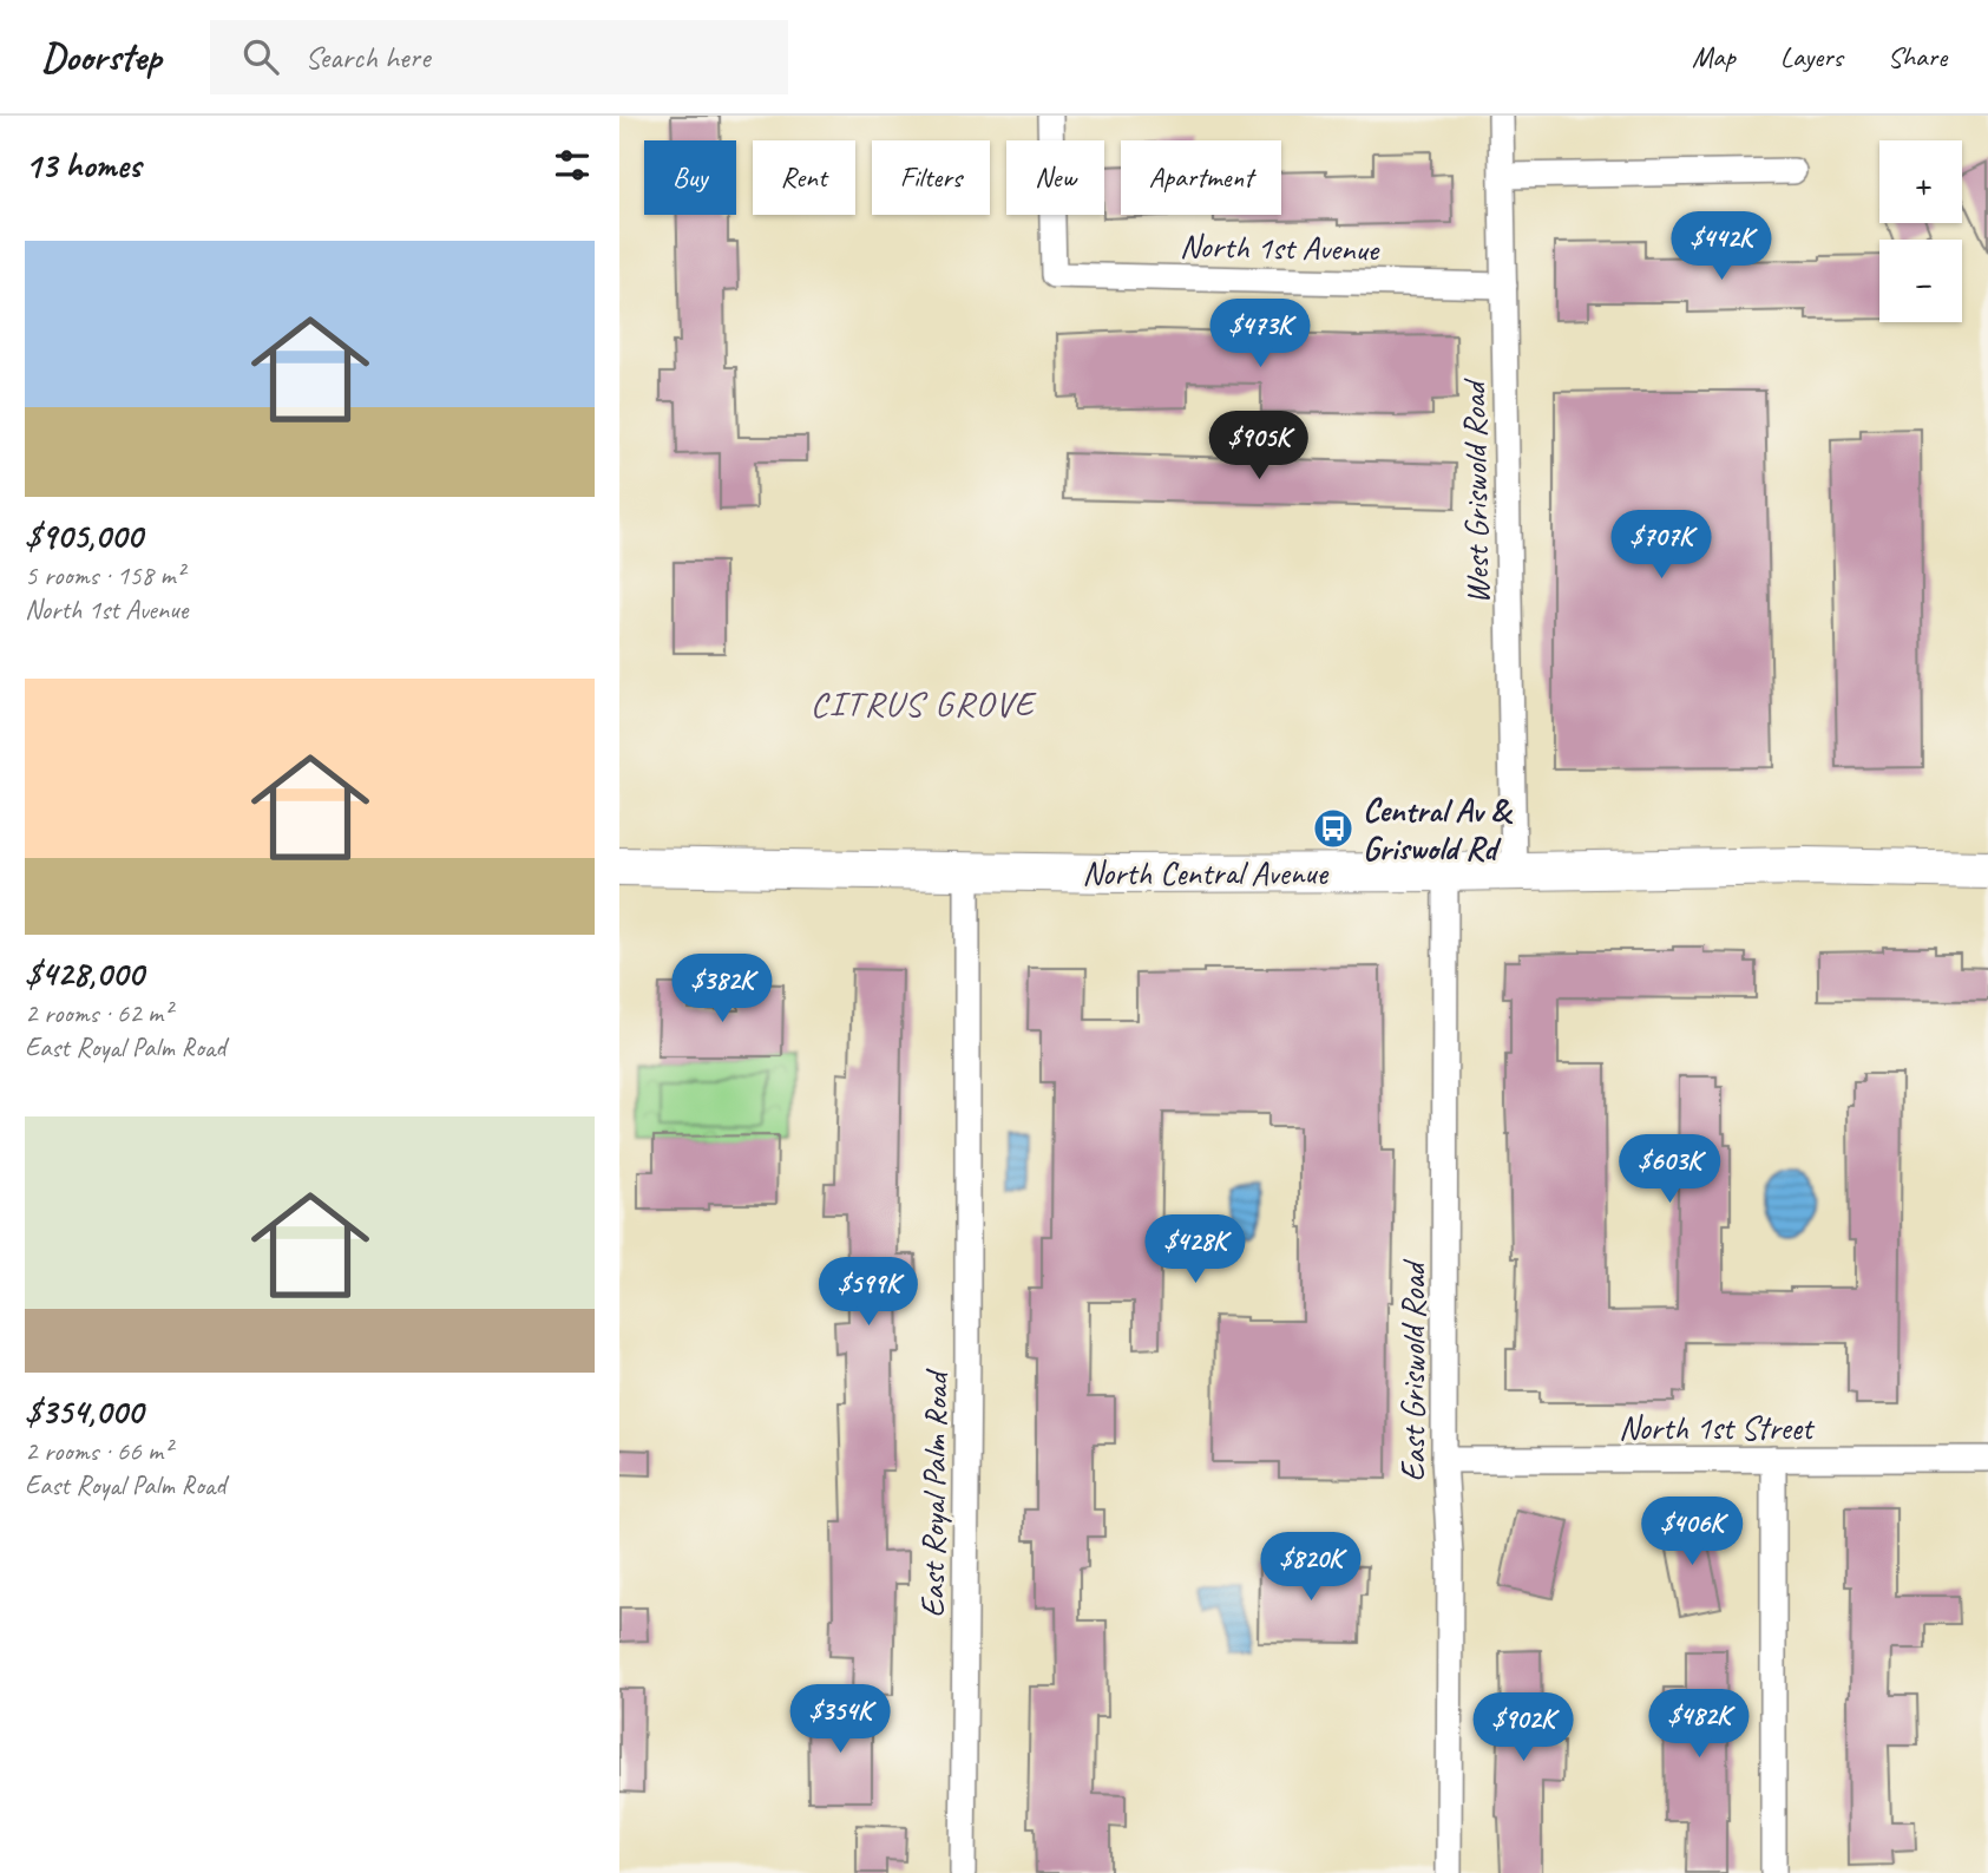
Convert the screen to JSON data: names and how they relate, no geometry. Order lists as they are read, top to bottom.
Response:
{
  "streets": {
    "main road": ["North Central Avenue"],
    "street": [
      "North 1st Avenue",
      "West Griswold Road",
      "East Griswold Road",
      "North 1st Street",
      "East Royal Palm Road"
    ]
  },
  "crossings": [
    ["North 1st Avenue", "West Griswold Road"],
    ["West Griswold Road", "North Central Avenue"],
    ["North Central Avenue", "East Griswold Road"],
    ["North Central Avenue", "East Royal Palm Road"],
    ["East Griswold Road", "North 1st Street"]
  ],
  "districts": ["CITRUS GROVE"],
  "places": {
    "bus stop": ["Central Av & Griswold Rd"]
  },
  "page": {
    "header": "Doorstep",
    "search": "Search here",
    "nav": ["Map", "Layers", "Share"],
    "heading": "13 homes",
    "map_buttons": ["+", "−"],
    "chip": [
      "Buy",
      "Rent",
      "Filters",
      "New",
      "Apartment"
    ],
    "price": [
      "$442K",
      "$473K",
      "$905K",
      "$707K",
      "$382K",
      "$603K",
      "$428K",
      "$599K",
      "$406K",
      "$820K",
      "$354K",
      "$482K",
      "$902K"
    ],
    "list": [
      {
        "name": "$905,000",
        "note": "5 rooms · 158 m² · North 1st Avenue"
      },
      {
        "name": "$428,000",
        "note": "2 rooms · 62 m² · East Royal Palm Road"
      },
      {
        "name": "$354,000",
        "note": "2 rooms · 66 m² · East Royal Palm Road"
      }
    ]
  }
}
